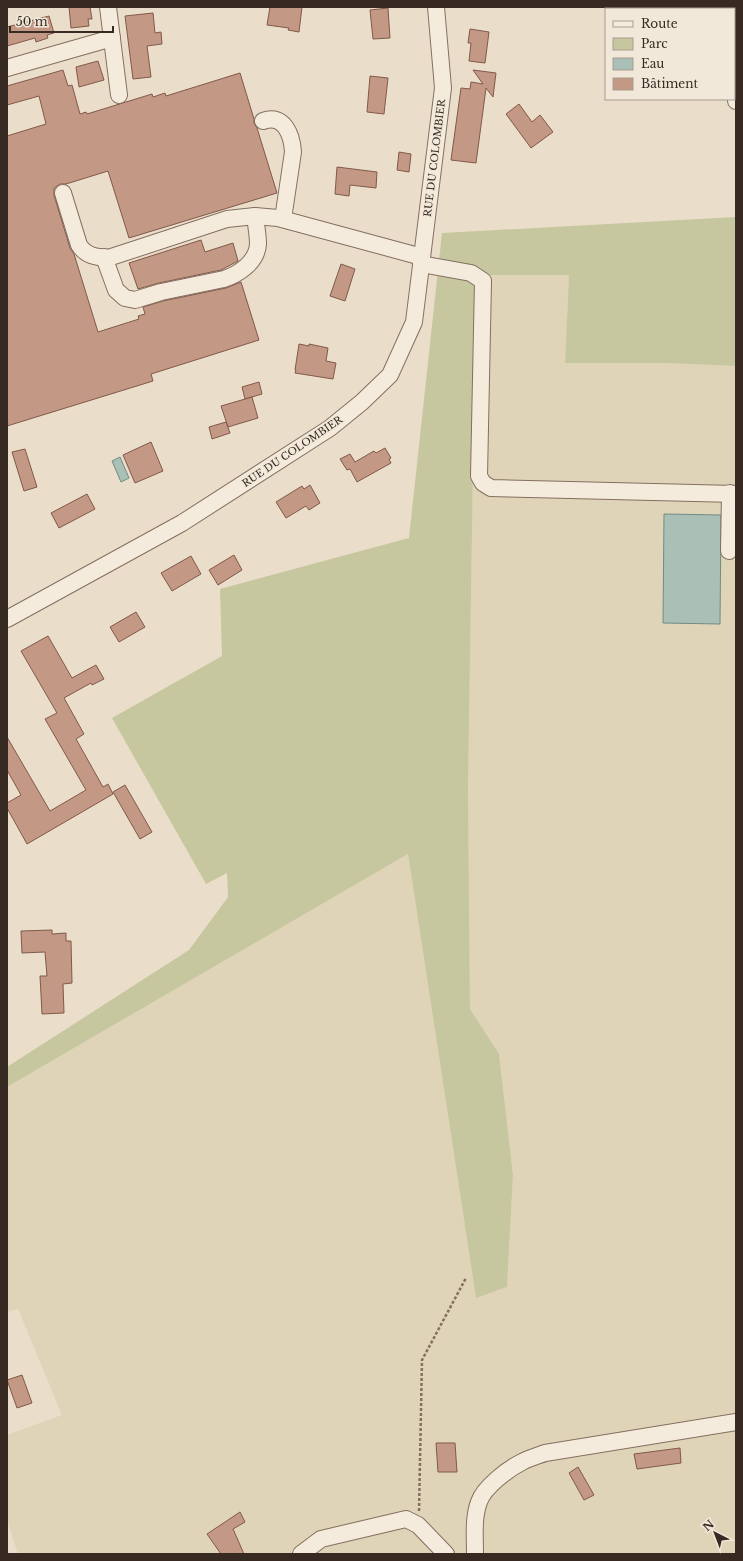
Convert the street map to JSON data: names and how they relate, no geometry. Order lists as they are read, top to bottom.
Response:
{
  "streets": {
    "street": ["RUE DU COLOMBIER"]
  },
  "legend": [
    "Route",
    "Parc",
    "Eau",
    "Bâtiment"
  ],
  "scale_bar": "50 m",
  "north": "top left"
}
